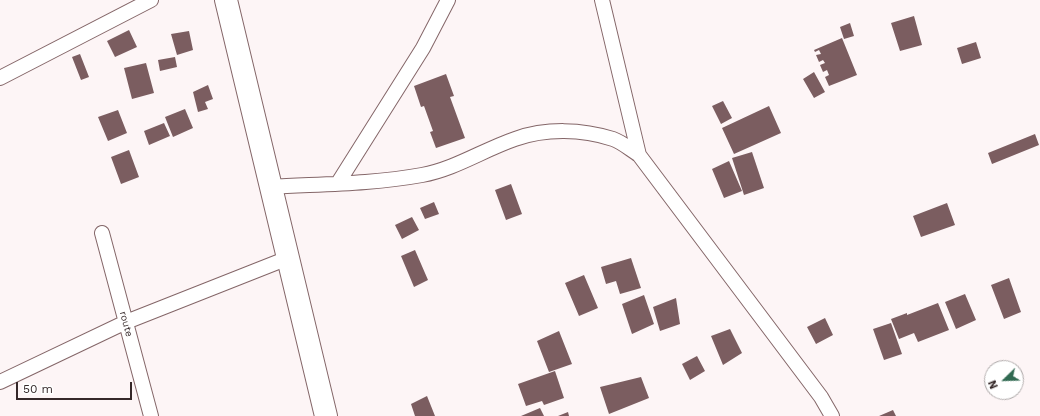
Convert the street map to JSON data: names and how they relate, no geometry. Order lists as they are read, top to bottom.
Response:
{
  "streets": {
    "street": ["route"]
  },
  "scale_bar": "50 m",
  "north": "bottom left"
}
